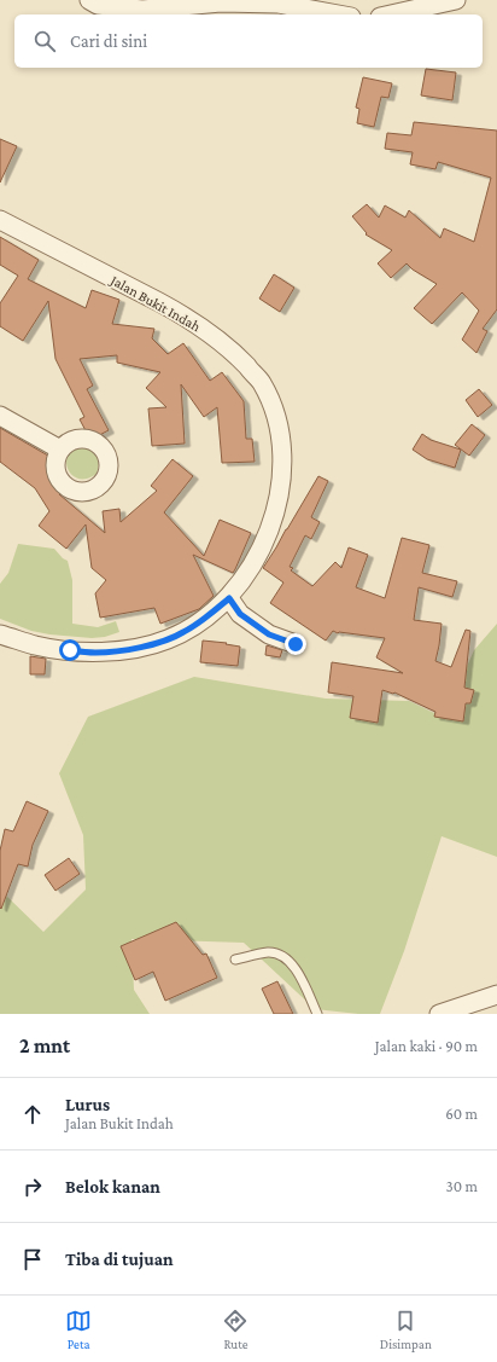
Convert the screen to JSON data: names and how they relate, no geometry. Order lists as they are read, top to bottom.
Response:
{
  "streets": {
    "street": ["Jalan Bukit Indah"]
  },
  "page": {
    "search": "Cari di sini",
    "heading": ["2 mnt", "Jalan kaki · 90 m"],
    "list": [
      ["Lurus", "Jalan Bukit Indah", "60 m"],
      ["Belok kanan", "30 m"],
      "Tiba di tujuan"
    ],
    "nav": ["Peta", "Rute", "Disimpan"]
  }
}
